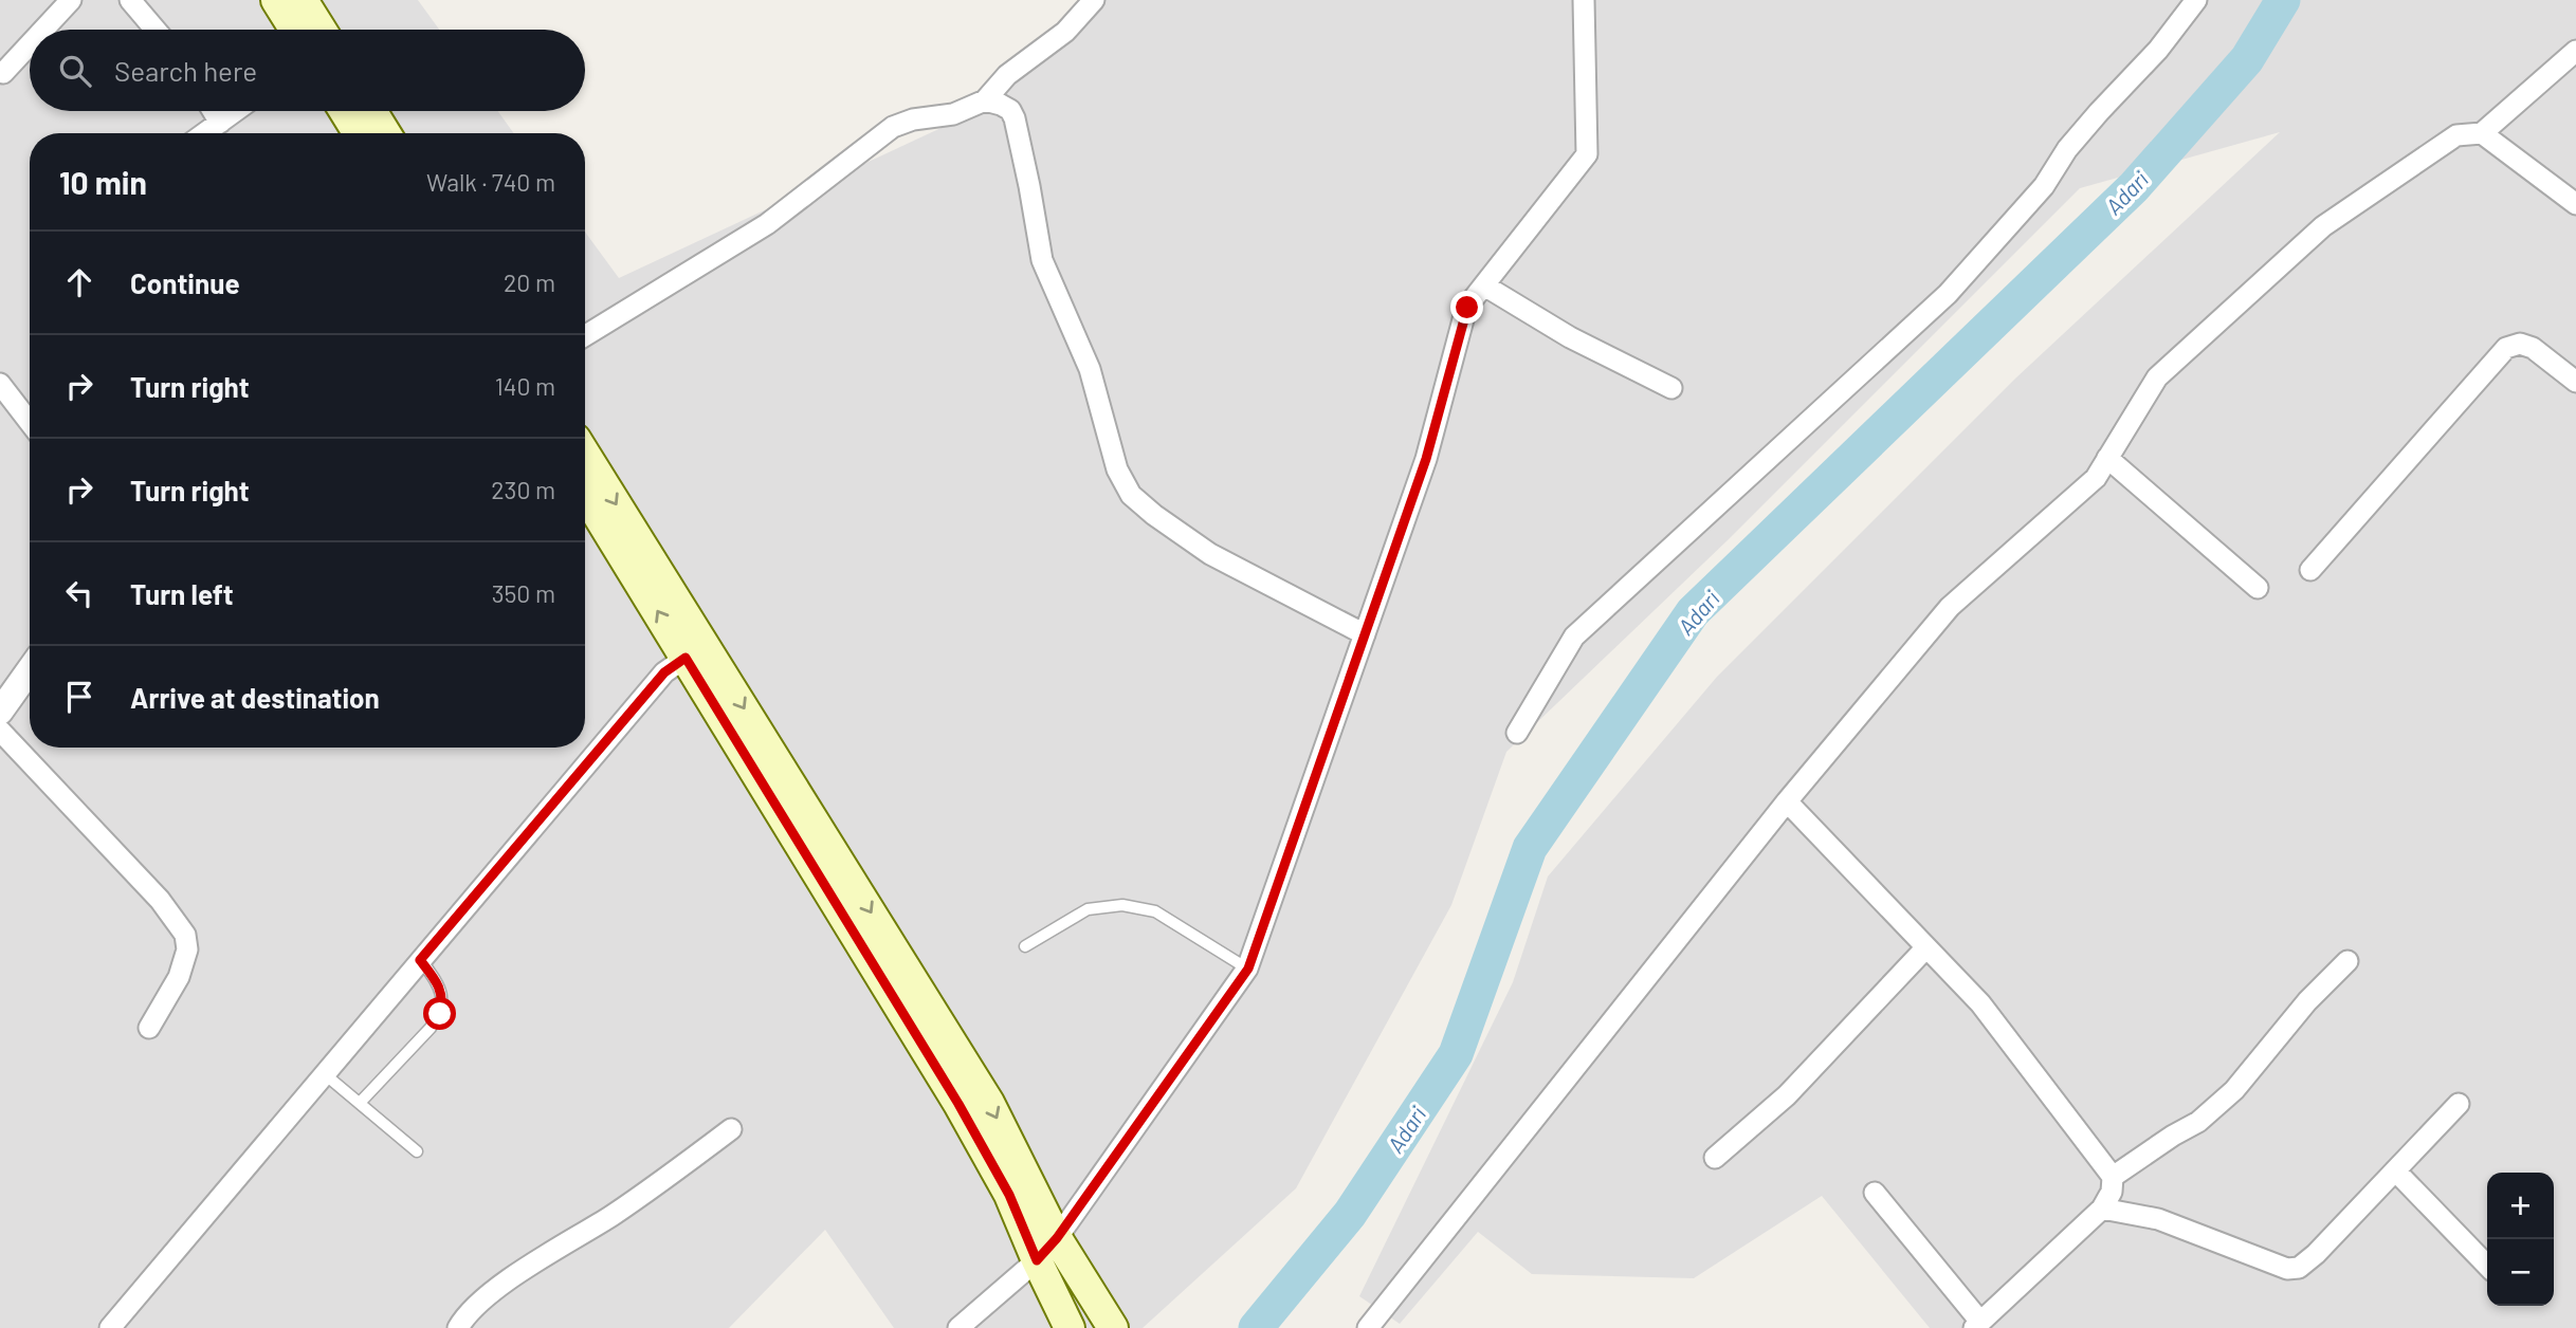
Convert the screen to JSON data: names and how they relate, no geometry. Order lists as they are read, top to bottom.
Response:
{
  "water": ["Adari"],
  "page": {
    "search": "Search here",
    "heading": ["10 min", "Walk · 740 m"],
    "list": [
      ["Continue", "20 m"],
      ["Turn right", "140 m"],
      ["Turn right", "230 m"],
      ["Turn left", "350 m"],
      "Arrive at destination"
    ],
    "map_buttons": ["+", "−"]
  }
}
